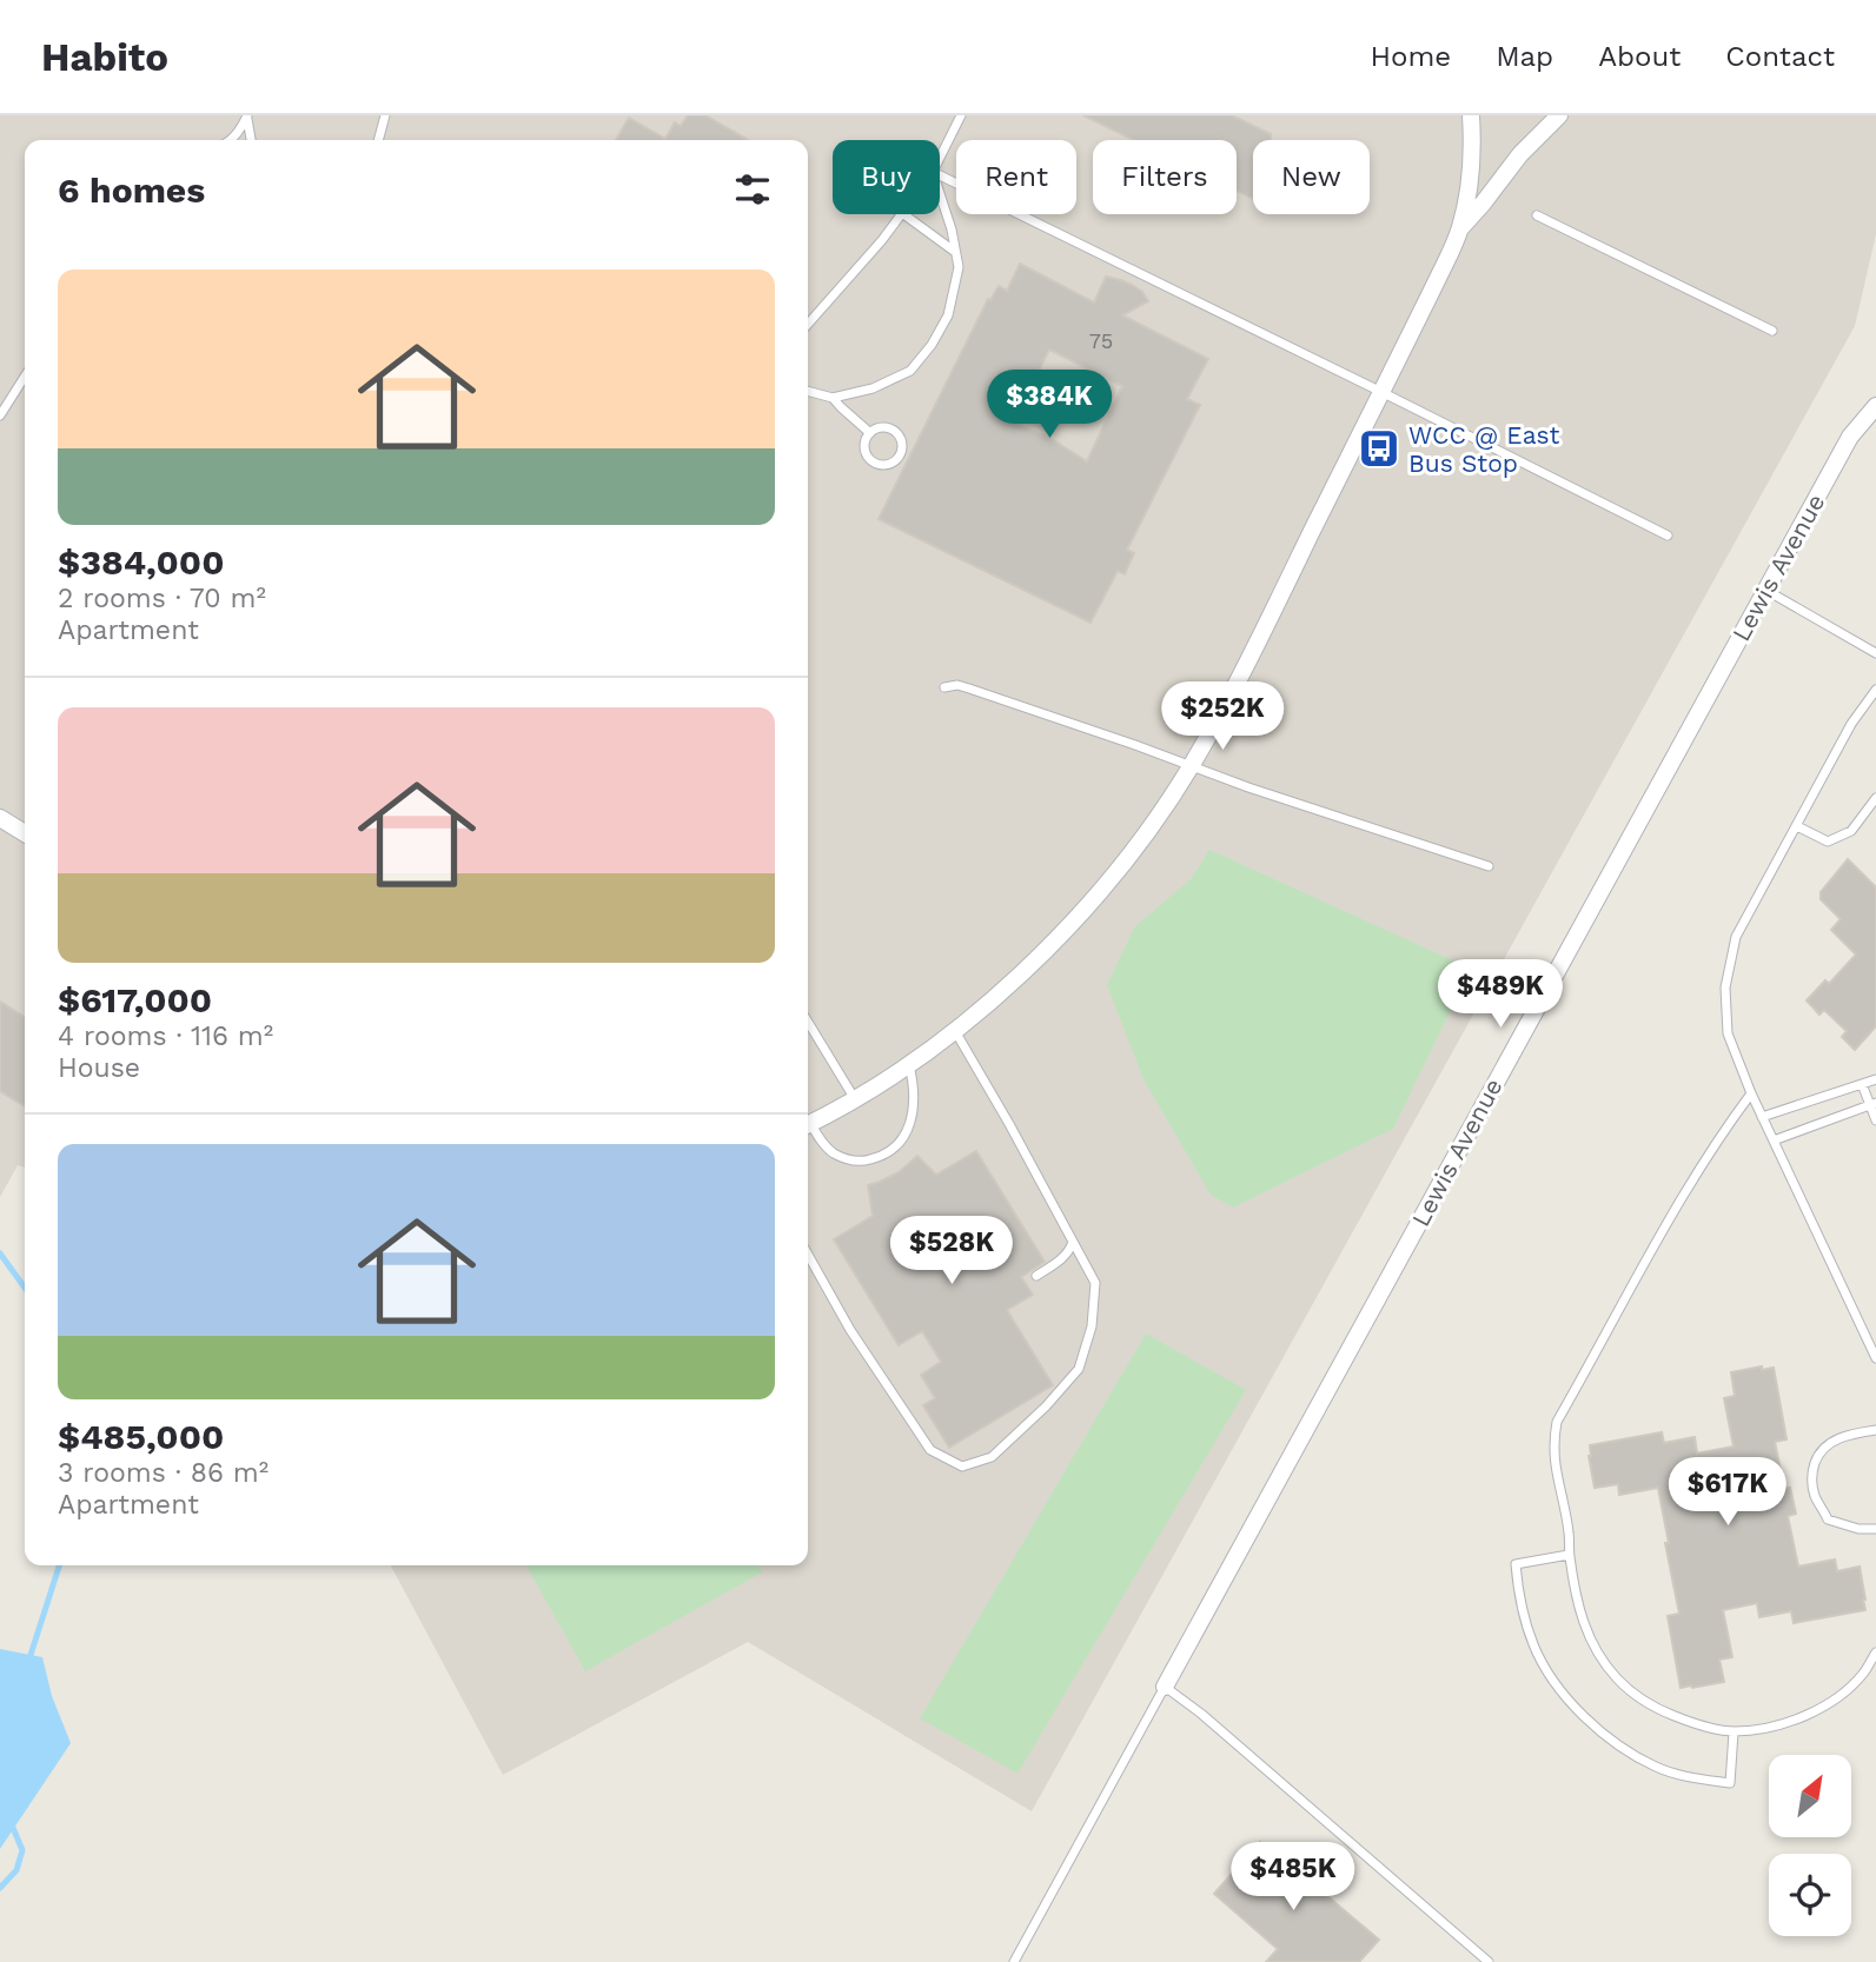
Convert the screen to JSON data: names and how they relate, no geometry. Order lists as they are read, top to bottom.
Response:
{
  "streets": {
    "street": ["Lewis Avenue"]
  },
  "places": {
    "bus stop": ["WCC @ East Bus Stop"]
  },
  "house_numbers": ["75"],
  "north": "top right",
  "page": {
    "header": "Habito",
    "nav": [
      "Home",
      "Map",
      "About",
      "Contact"
    ],
    "chip": [
      "Buy",
      "Rent",
      "Filters",
      "New"
    ],
    "heading": "6 homes",
    "list": [
      {
        "name": "$384,000",
        "note": "2 rooms · 70 m² · Apartment"
      },
      {
        "name": "$617,000",
        "note": "4 rooms · 116 m² · House"
      },
      {
        "name": "$485,000",
        "note": "3 rooms · 86 m² · Apartment"
      }
    ],
    "price": [
      "$384K",
      "$252K",
      "$489K",
      "$528K",
      "$617K",
      "$485K"
    ]
  }
}
